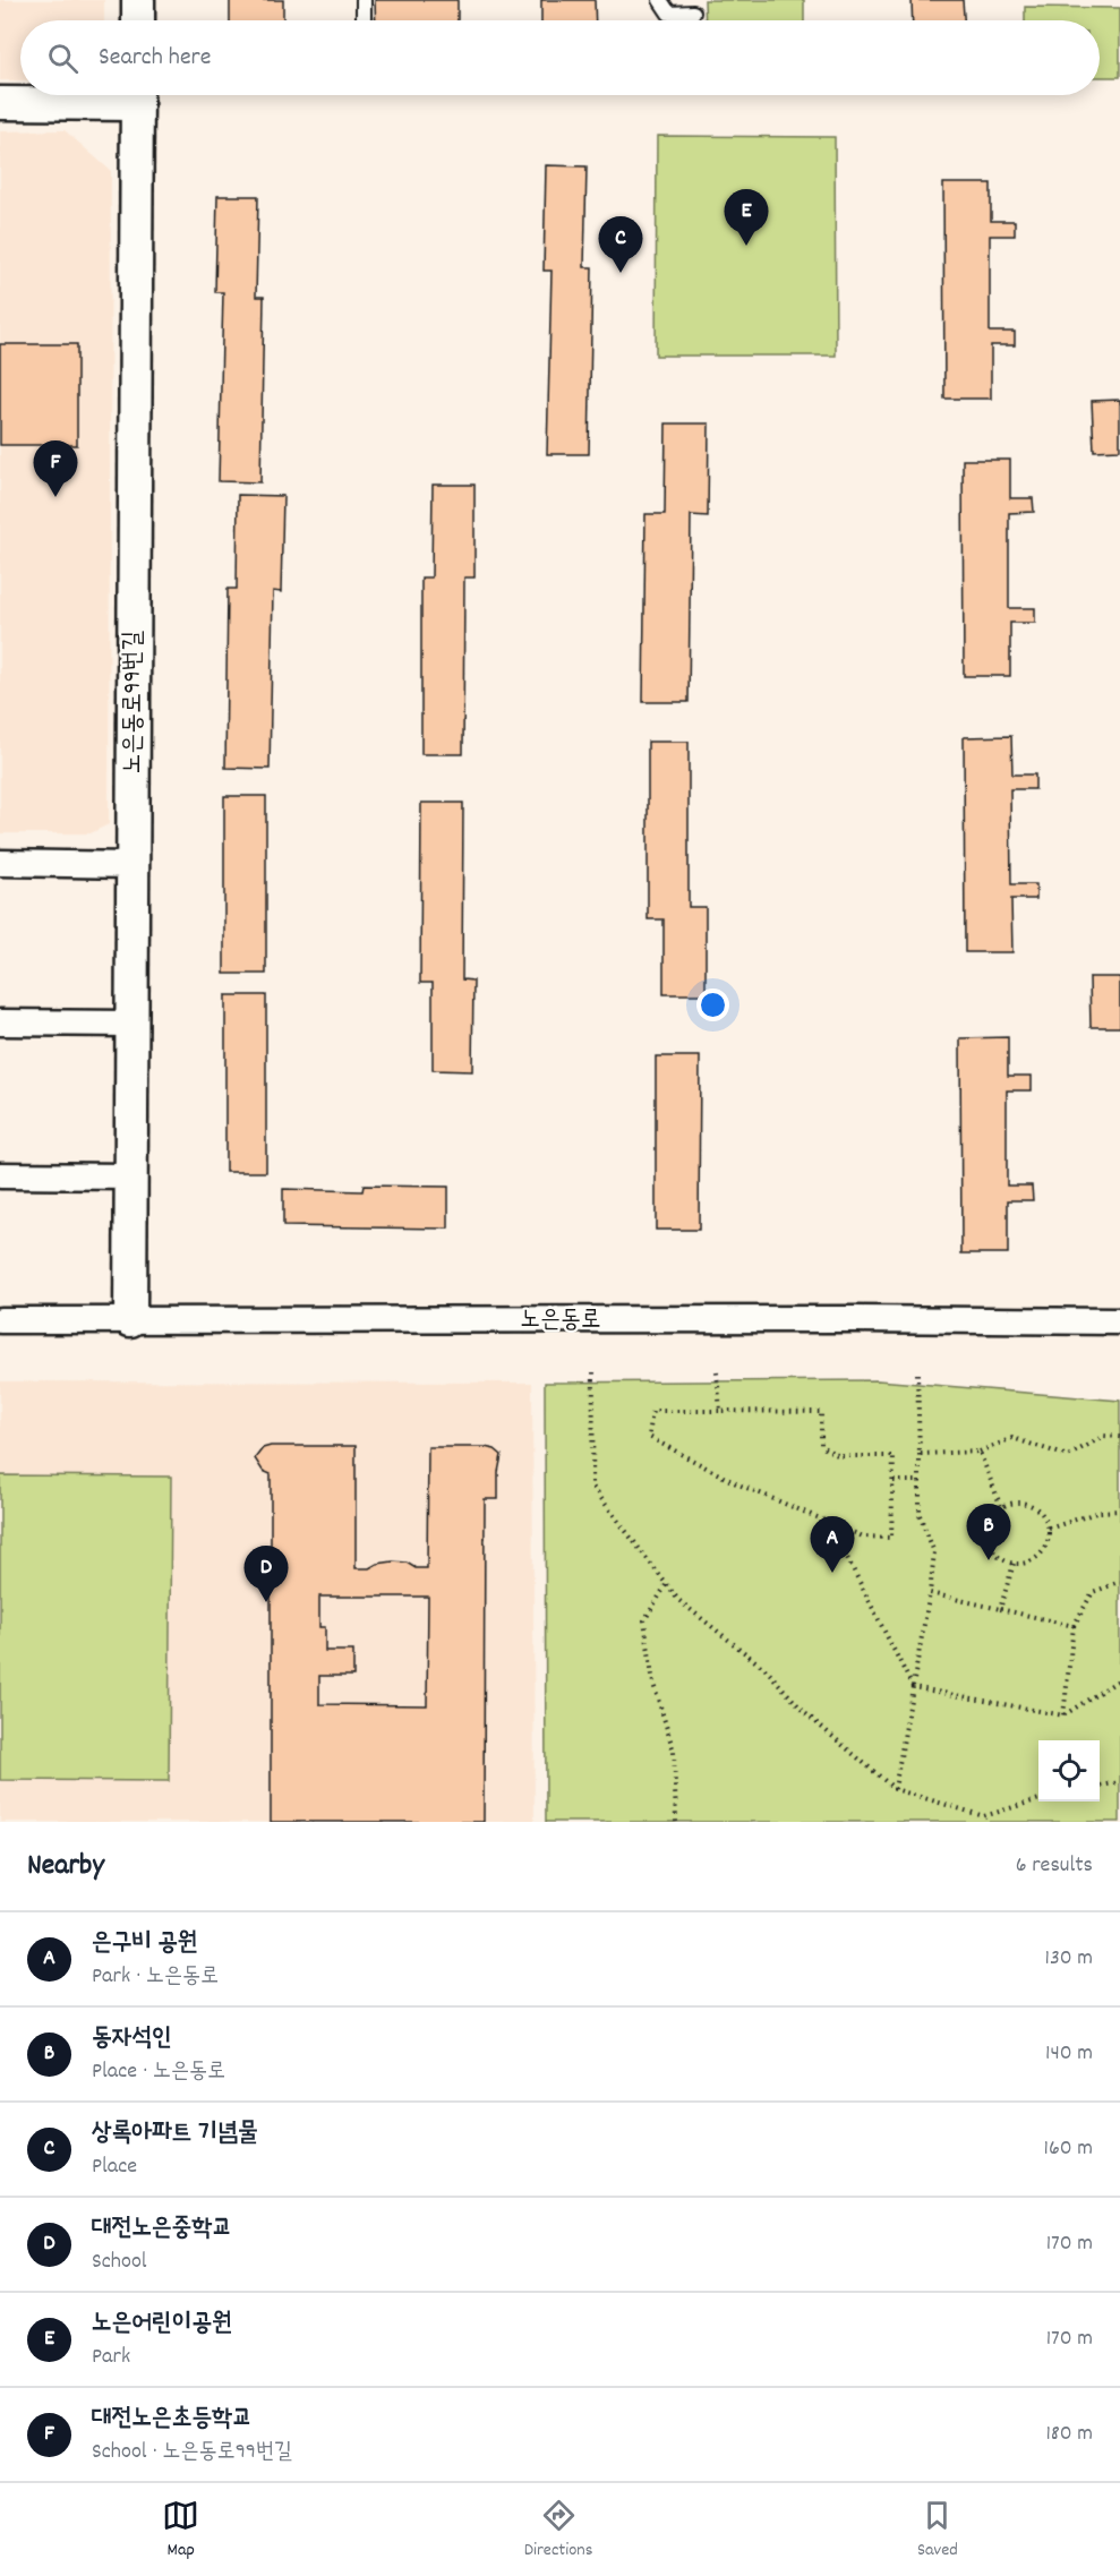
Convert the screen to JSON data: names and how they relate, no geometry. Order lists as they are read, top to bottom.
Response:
{
  "streets": {
    "street": ["노은동로99번길", "노은동로"]
  },
  "crossings": [
    ["노은동로99번길", "노은동로"]
  ],
  "page": {
    "search": "Search here",
    "pins": [
      "E",
      "C",
      "F",
      "B",
      "A",
      "D"
    ],
    "heading": ["Nearby", "6 results"],
    "list": [
      {
        "mark": "A",
        "name": "은구비 공원",
        "note": "Park · 노은동로",
        "value": "130 m"
      },
      {
        "mark": "B",
        "name": "동자석인",
        "note": "Place · 노은동로",
        "value": "140 m"
      },
      {
        "mark": "C",
        "name": "상록아파트 기념물",
        "note": "Place",
        "value": "160 m"
      },
      {
        "mark": "D",
        "name": "대전노은중학교",
        "note": "School",
        "value": "170 m"
      },
      {
        "mark": "E",
        "name": "노은어린이공원",
        "note": "Park",
        "value": "170 m"
      },
      {
        "mark": "F",
        "name": "대전노은초등학교",
        "note": "School · 노은동로99번길",
        "value": "180 m"
      }
    ],
    "nav": ["Map", "Directions", "Saved"]
  }
}
